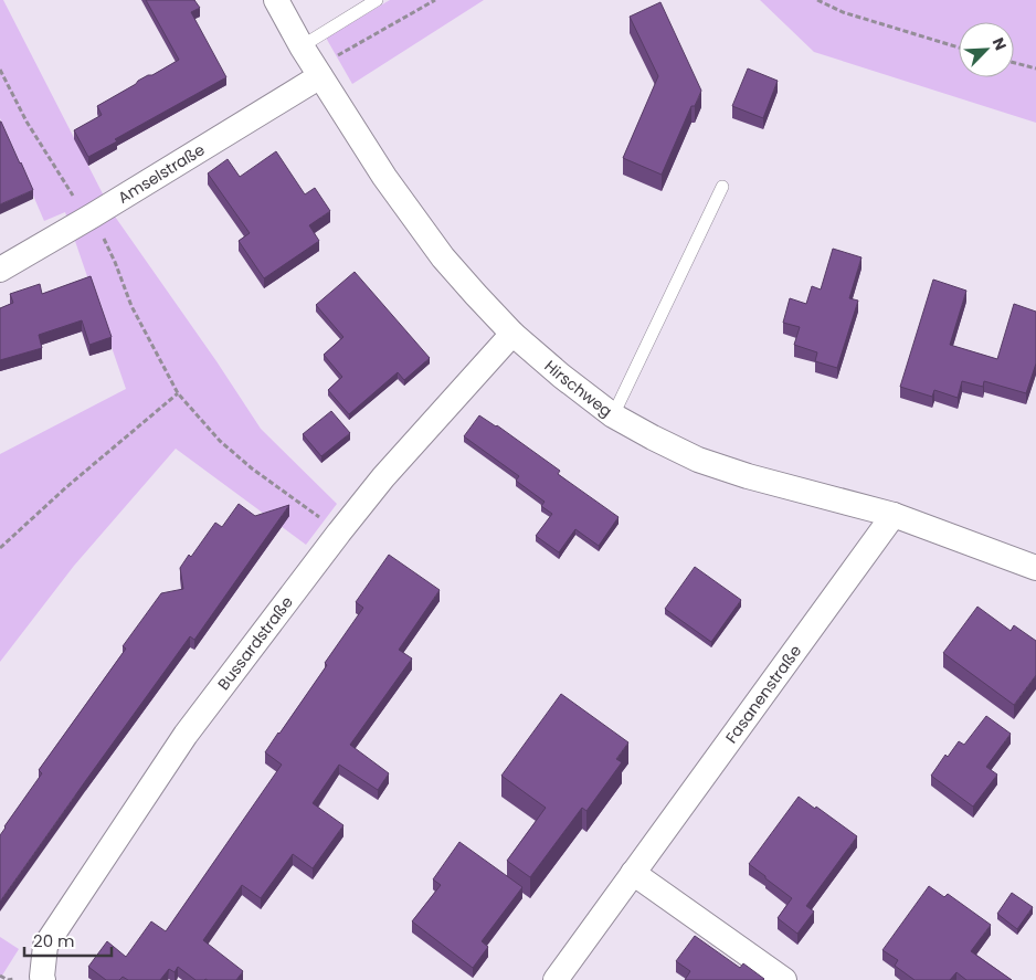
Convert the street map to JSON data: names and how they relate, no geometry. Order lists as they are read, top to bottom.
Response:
{
  "streets": {
    "street": [
      "Amselstraße",
      "Hirschweg",
      "Bussardstraße",
      "Fasanenstraße"
    ]
  },
  "crossings": [
    ["Amselstraße", "Hirschweg"],
    ["Hirschweg", "Bussardstraße"],
    ["Hirschweg", "Fasanenstraße"]
  ],
  "scale_bar": "20 m",
  "north": "top right"
}
